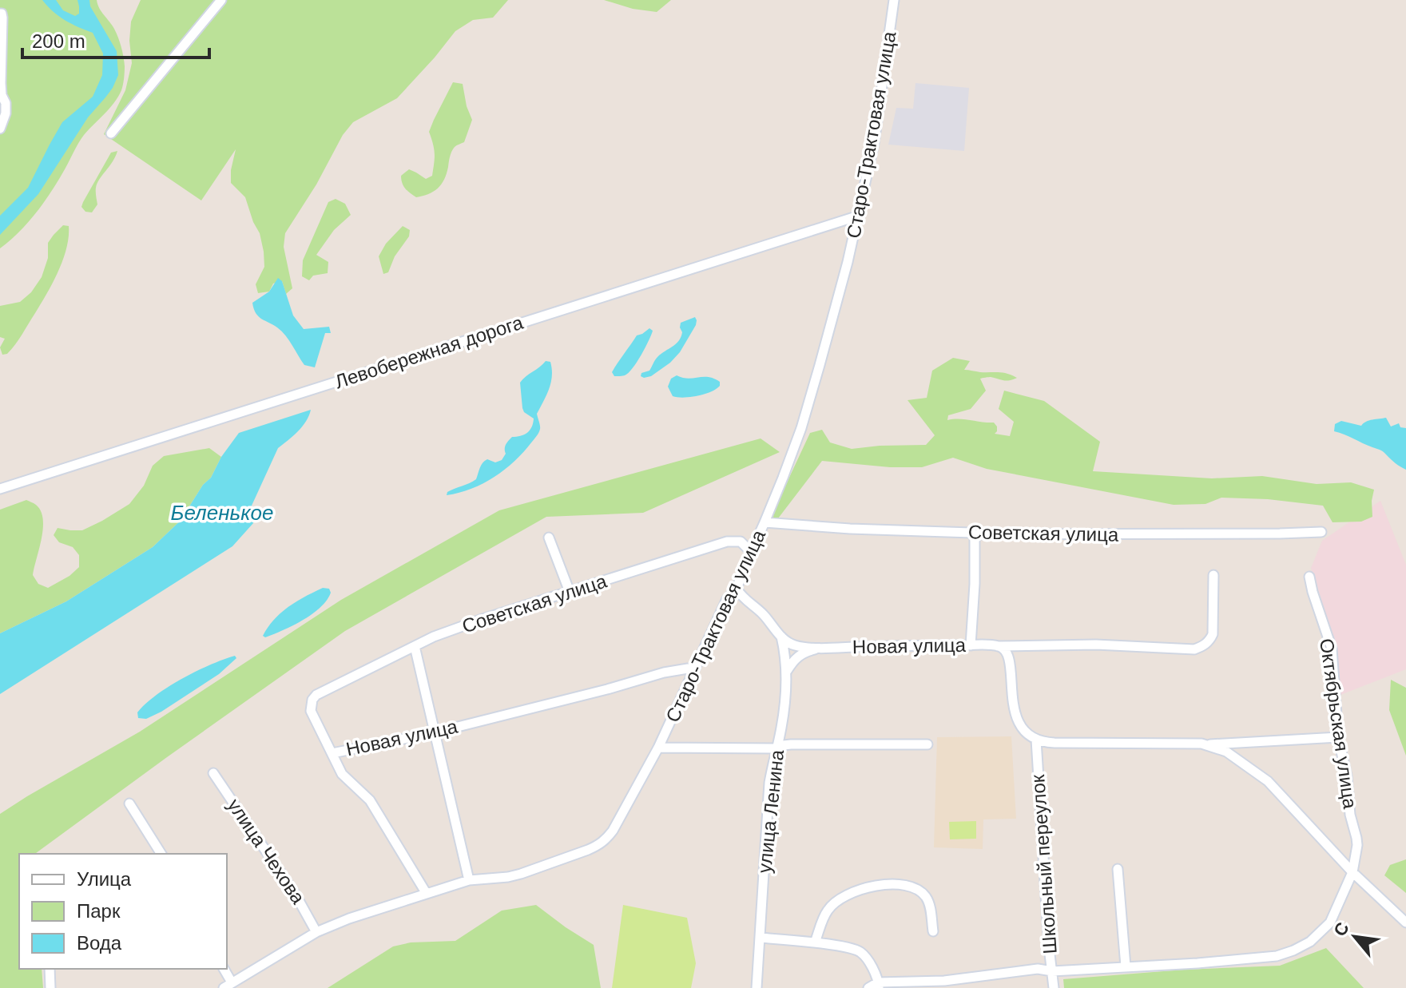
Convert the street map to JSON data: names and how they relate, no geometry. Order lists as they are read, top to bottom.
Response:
{
  "streets": {
    "street": [
      "Старо-Трактовая улица",
      "Левобережная дорога",
      "Советская улица",
      "Новая улица",
      "Октябрьская улица",
      "улица Ленина",
      "улица Чехова",
      "Школьный переулок"
    ]
  },
  "crossings": [
    ["Старо-Трактовая улица", "Левобережная дорога"],
    ["Старо-Трактовая улица", "Советская улица"],
    ["Старо-Трактовая улица", "Новая улица"],
    ["Старо-Трактовая улица", "улица Чехова"],
    ["Советская улица", "Новая улица"],
    ["Новая улица", "улица Ленина"],
    ["Октябрьская улица", "Школьный переулок"]
  ],
  "water": ["Беленькое"],
  "legend": ["Улица", "Парк", "Вода"],
  "scale_bar": "200 m",
  "north": "top left"
}
